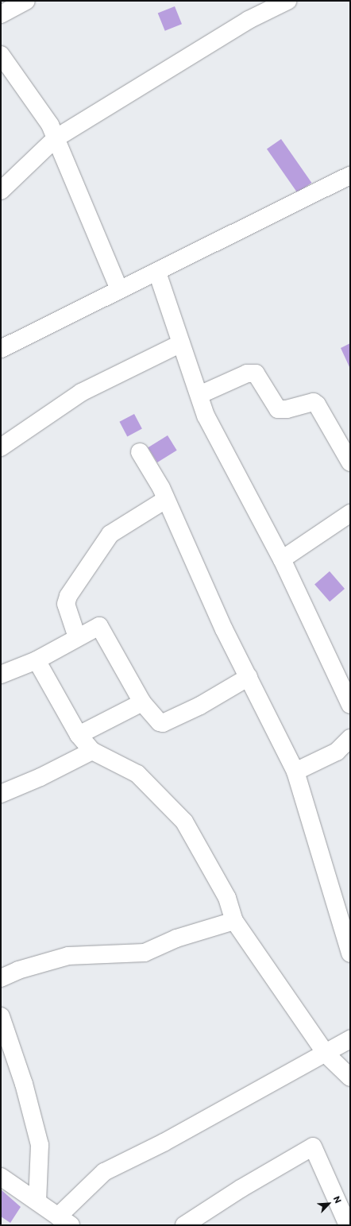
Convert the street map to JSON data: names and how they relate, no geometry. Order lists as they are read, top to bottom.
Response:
{
  "north": "top right"
}
